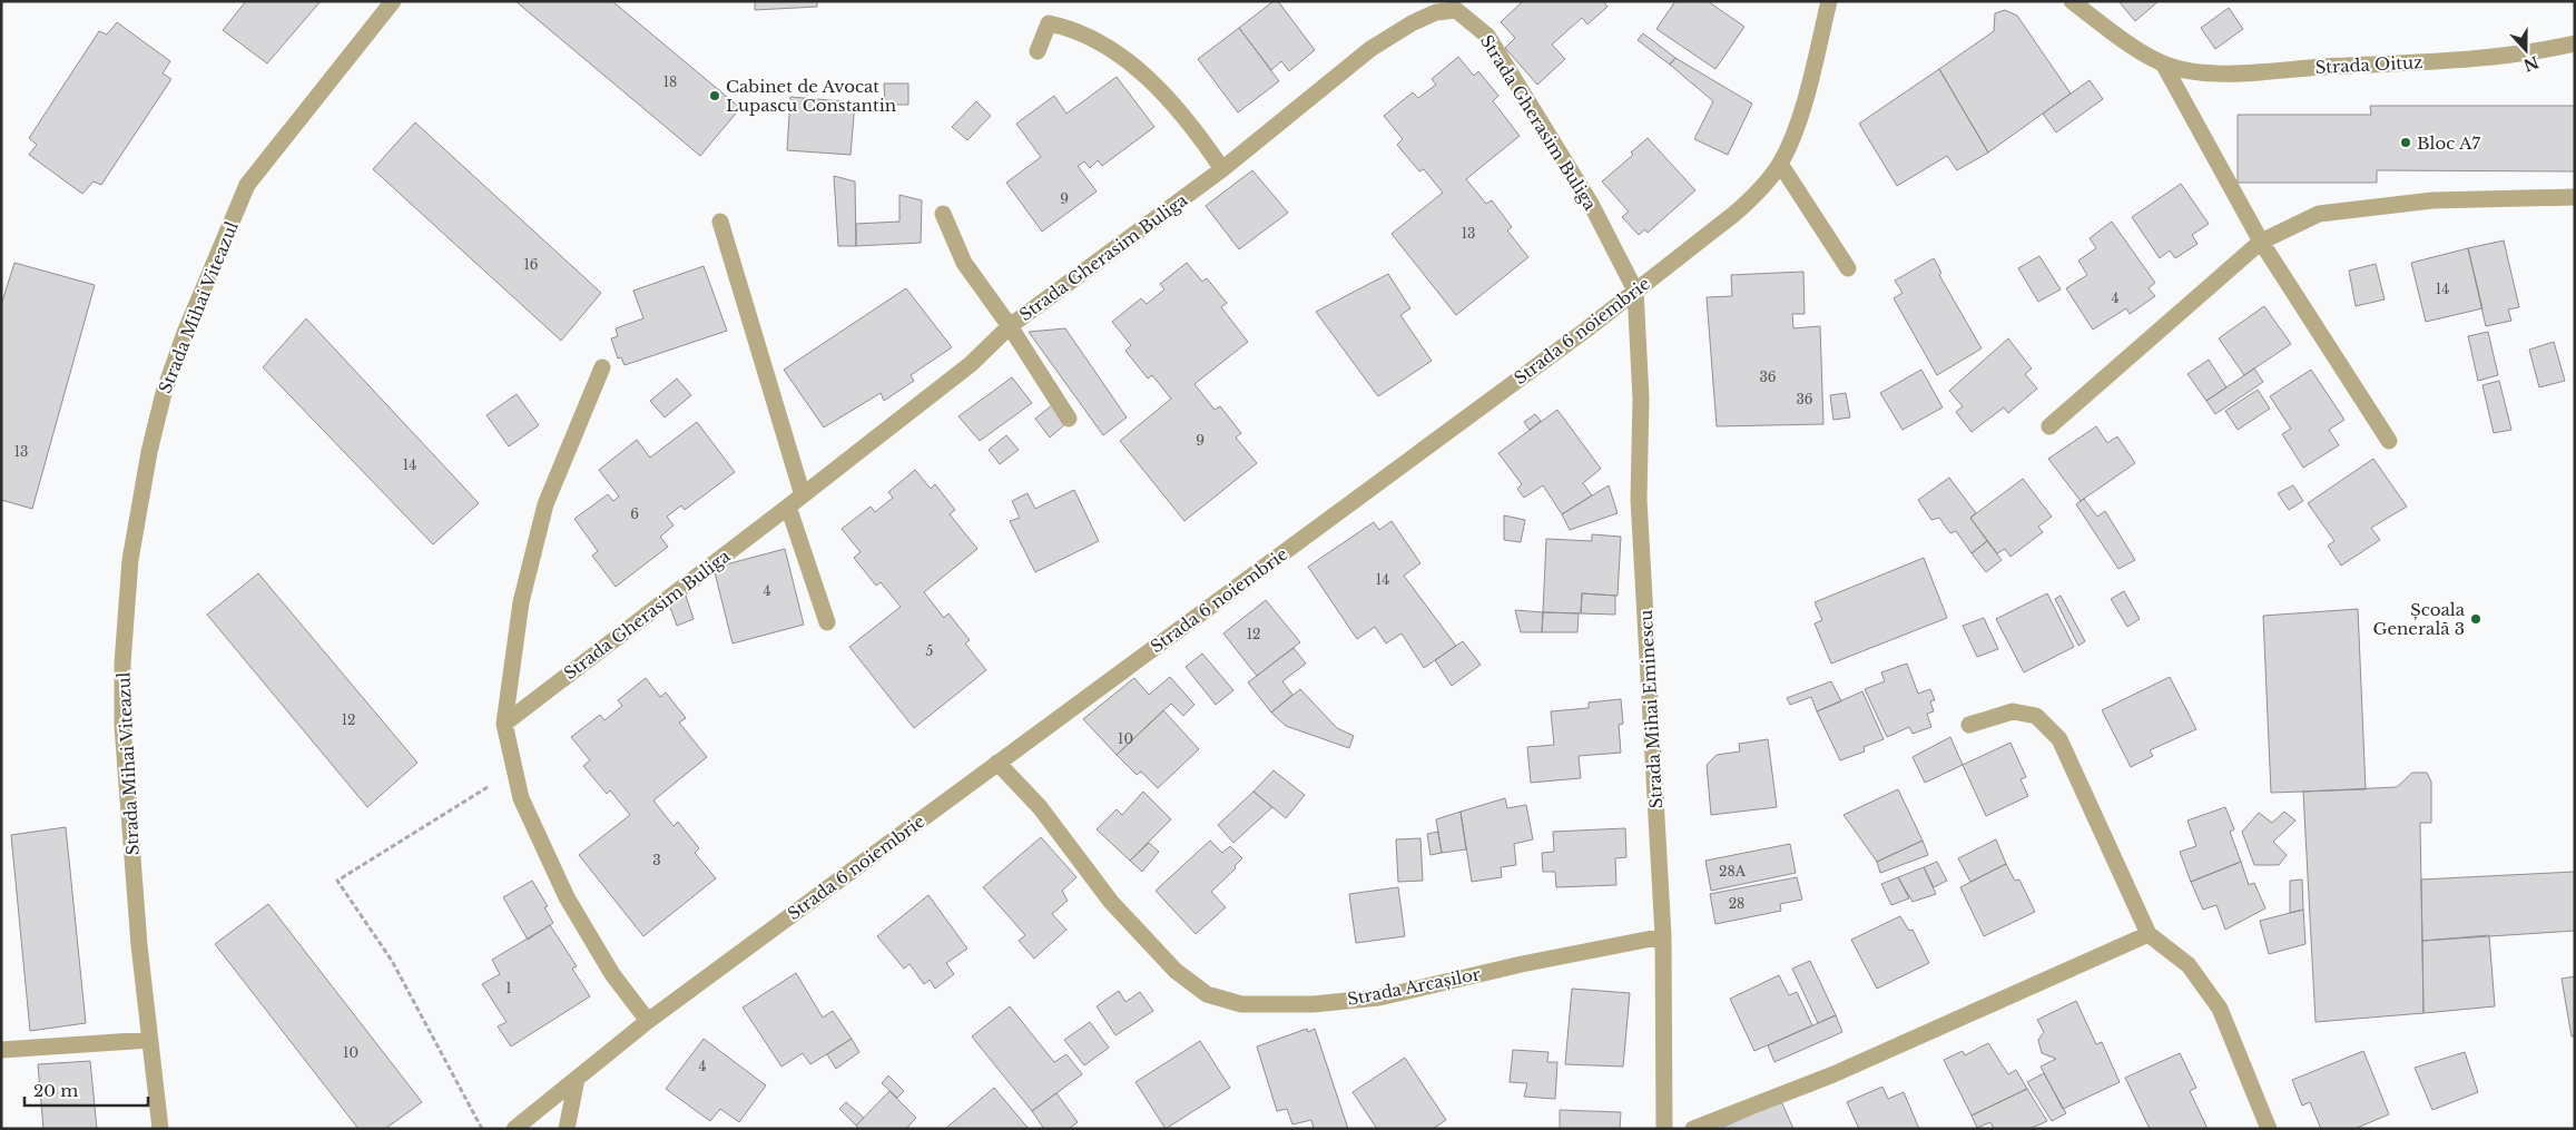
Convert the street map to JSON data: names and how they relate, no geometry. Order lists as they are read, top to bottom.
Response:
{
  "streets": {
    "street": [
      "Strada Oituz",
      "Strada Gherasim Buliga",
      "Strada Mihai Viteazul",
      "Strada 6 noiembrie",
      "Strada Mihai Eminescu",
      "Strada Arcașilor"
    ]
  },
  "crossings": [
    ["Strada Gherasim Buliga", "Strada 6 noiembrie"],
    ["Strada Gherasim Buliga", "Strada Mihai Eminescu"],
    ["Strada 6 noiembrie", "Strada Mihai Eminescu"],
    ["Strada 6 noiembrie", "Strada Arcașilor"],
    ["Strada Mihai Eminescu", "Strada Arcașilor"]
  ],
  "places": ["Cabinet de Avocat Lupascu Constantin", "Bloc A7", "Școala Generală 3"],
  "house_numbers": [
    "18",
    "9",
    "13",
    "16",
    "14",
    "4",
    "36",
    "36",
    "9",
    "13",
    "14",
    "6",
    "14",
    "4",
    "12",
    "5",
    "12",
    "10",
    "3",
    "28A",
    "28",
    "1",
    "10",
    "4"
  ],
  "scale_bar": "20 m",
  "north": "bottom"
}
